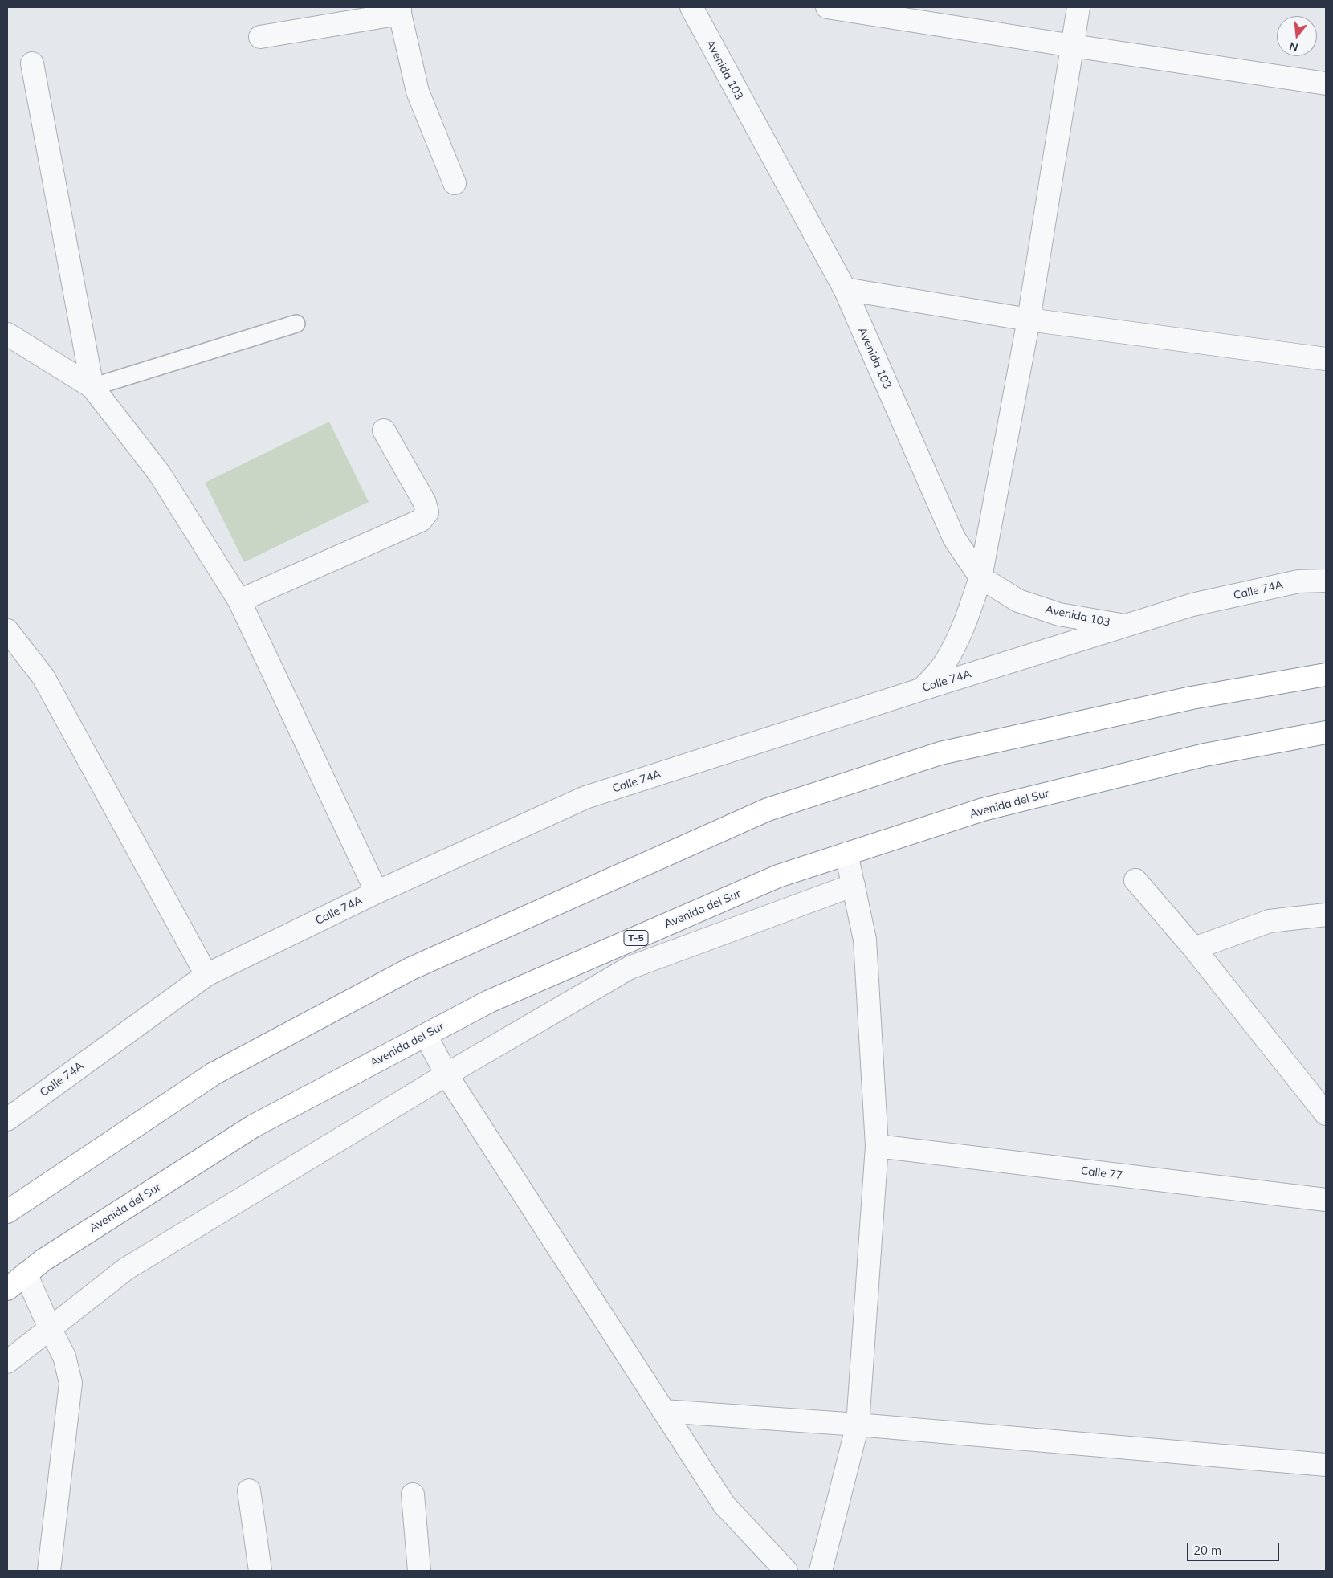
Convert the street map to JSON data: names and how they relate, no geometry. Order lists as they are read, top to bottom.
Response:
{
  "streets": {
    "highway": ["Avenida del Sur", "T-5"],
    "street": ["Avenida 103", "Calle 74A", "Calle 77"]
  },
  "crossings": [
    ["Avenida 103", "Calle 74A"]
  ],
  "scale_bar": "20 m",
  "north": "bottom"
}
